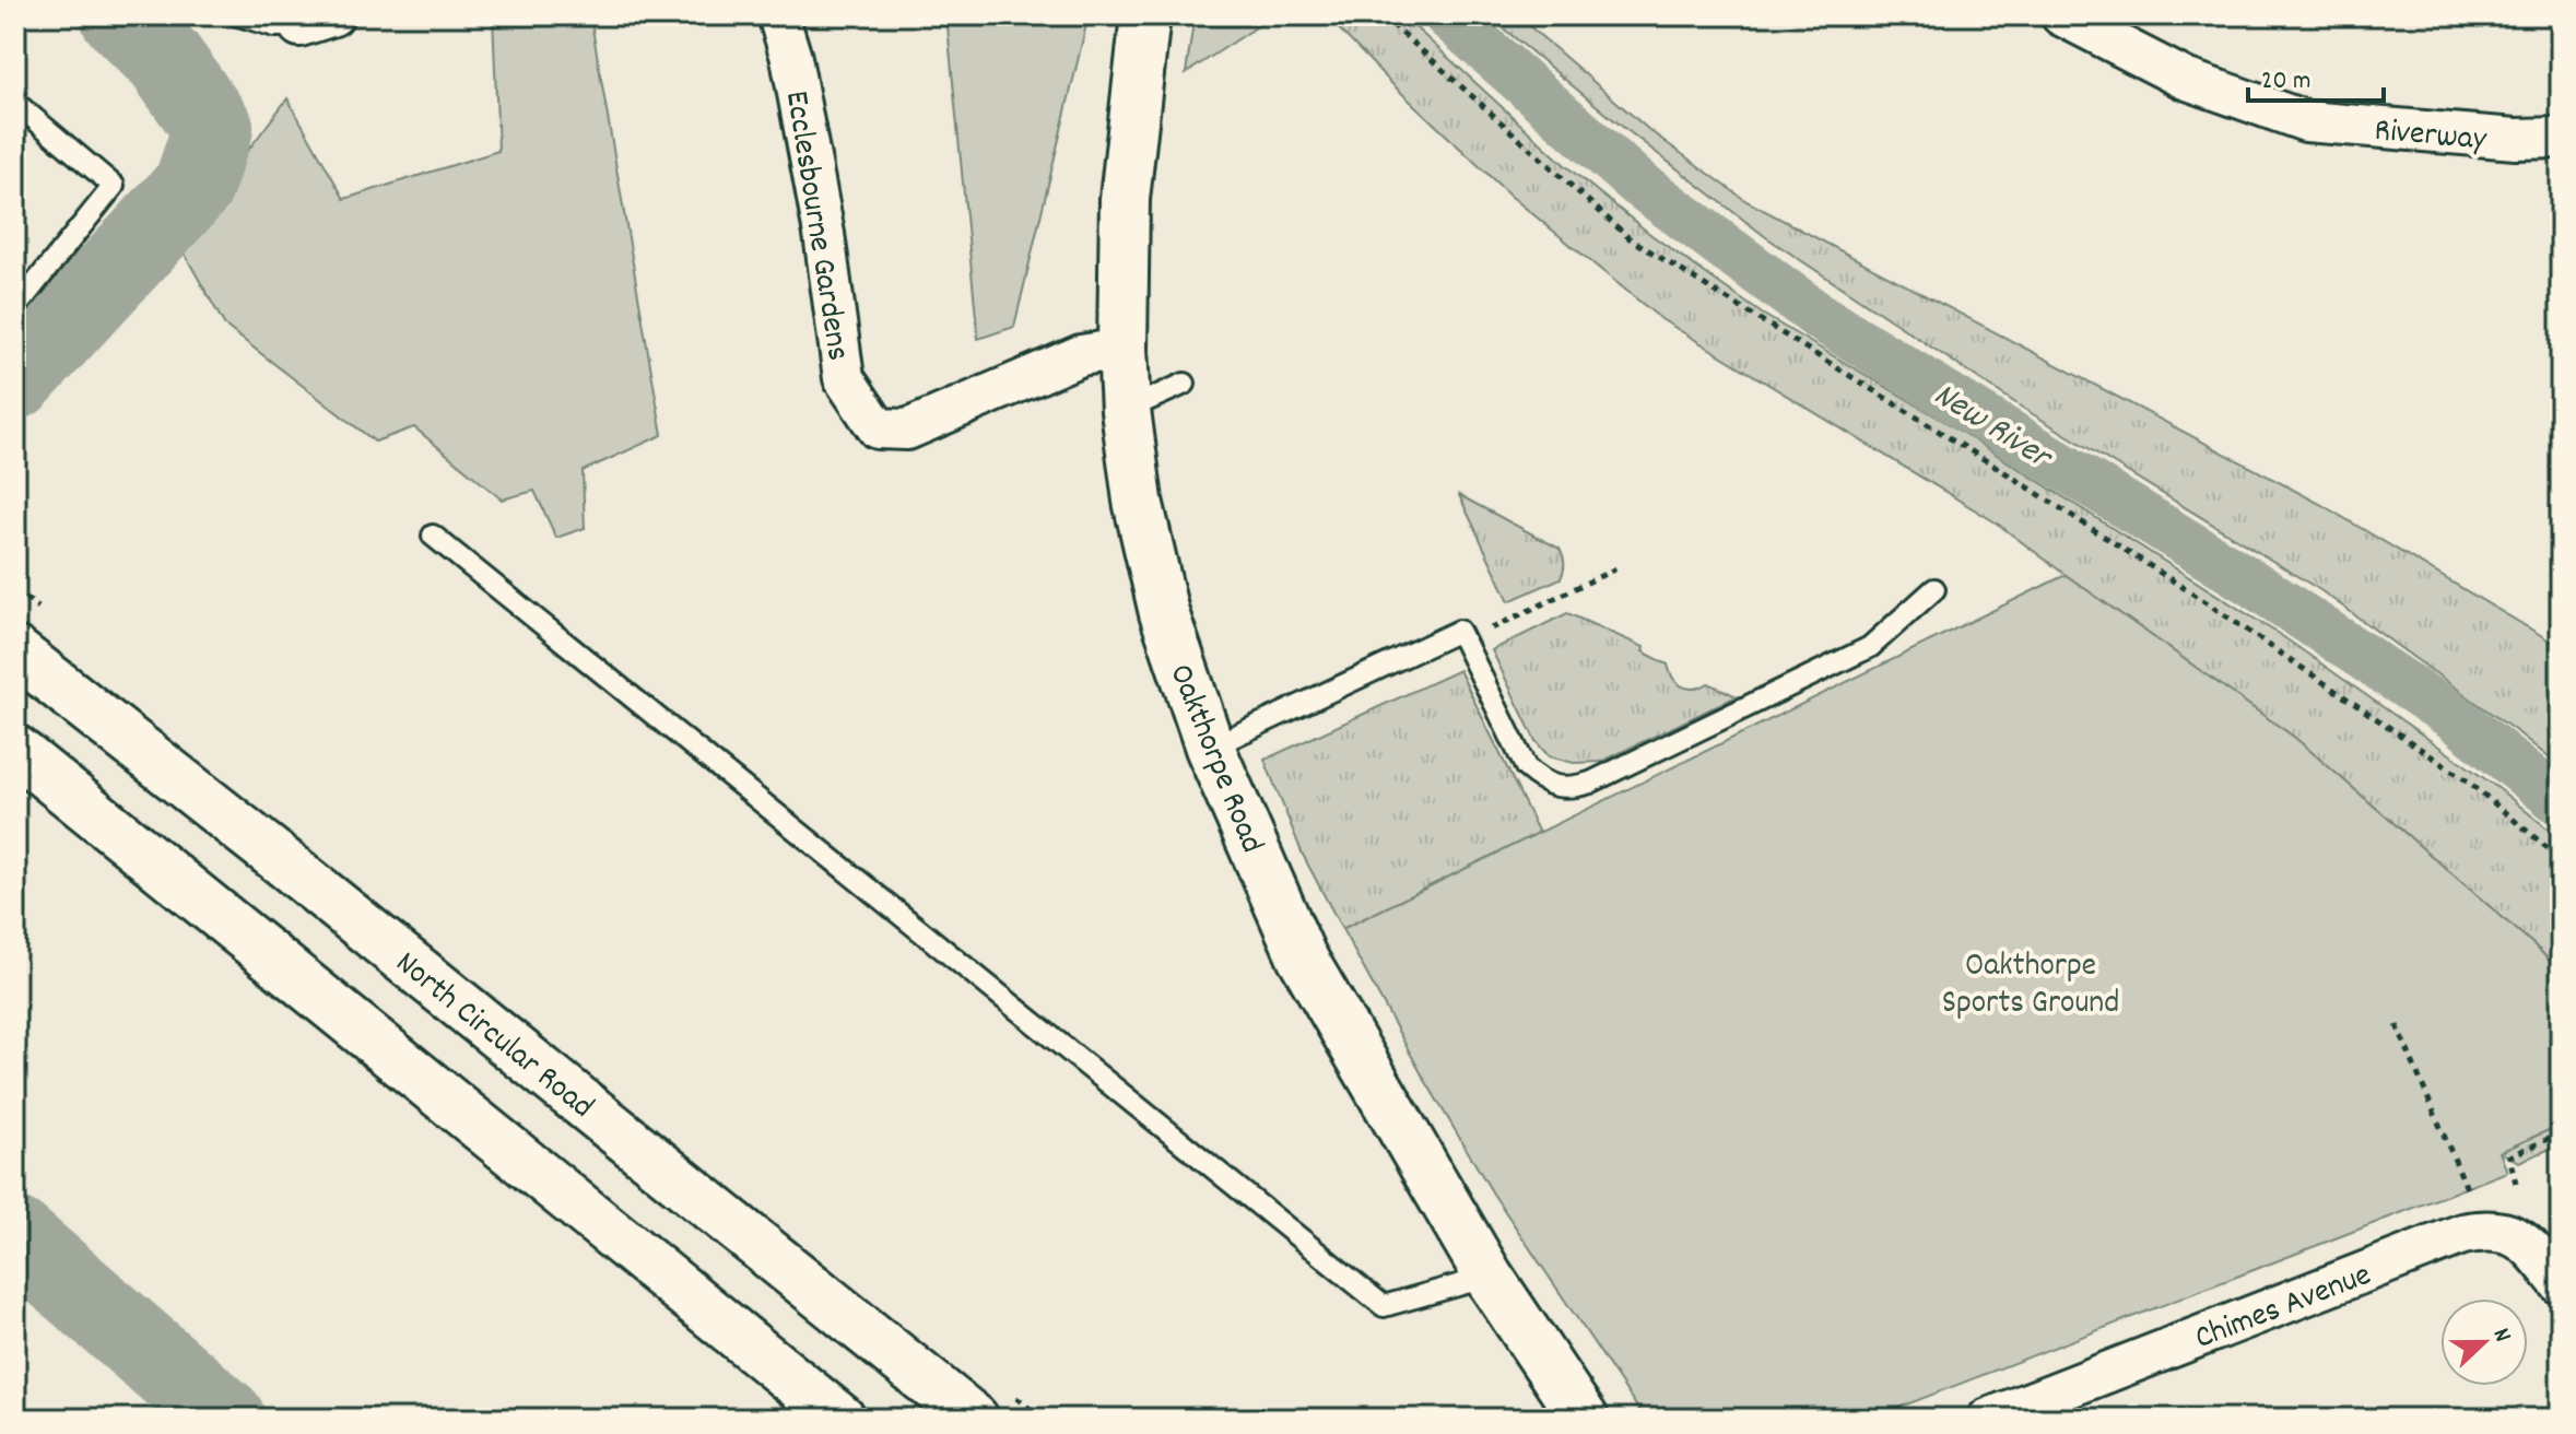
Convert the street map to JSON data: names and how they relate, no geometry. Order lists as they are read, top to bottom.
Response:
{
  "streets": {
    "main road": ["Oakthorpe Road", "North Circular Road"],
    "street": ["Riverway", "Ecclesbourne Gardens", "Chimes Avenue"]
  },
  "crossings": [
    ["Ecclesbourne Gardens", "Oakthorpe Road"]
  ],
  "water": ["New River"],
  "parks": ["Oakthorpe Sports Ground"],
  "scale_bar": "20 m",
  "north": "right"
}
